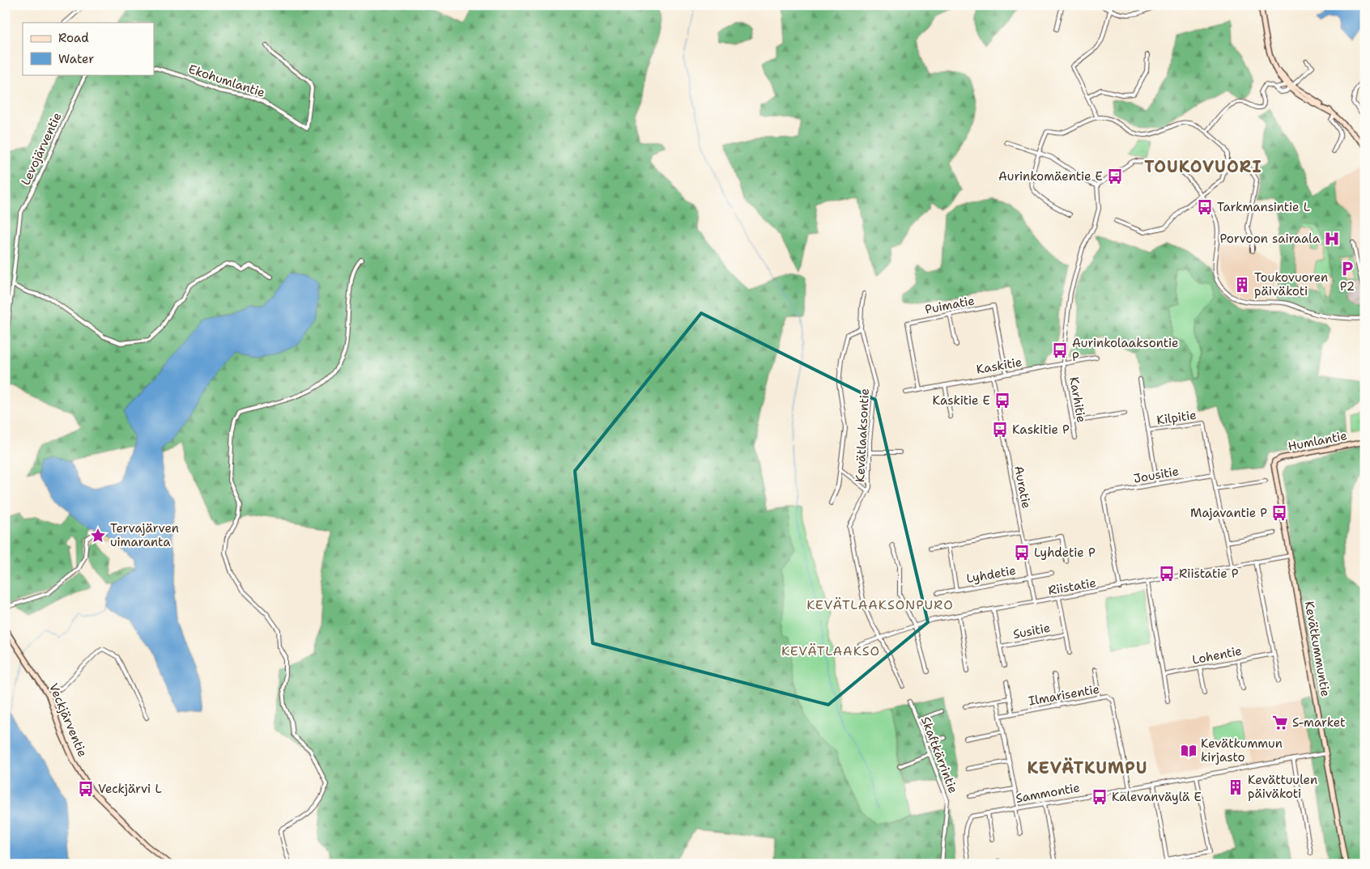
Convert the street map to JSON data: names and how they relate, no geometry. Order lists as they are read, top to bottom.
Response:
{
  "streets": {
    "street": [
      "Ekohumlantie",
      "Levojärventie",
      "Puimatie",
      "Kaskitie",
      "Karhitie",
      "Kilpitie",
      "Kevätlaaksontie",
      "Humlantie",
      "Jousitie",
      "Auratie",
      "Lyhdetie",
      "Riistatie",
      "Susitie",
      "Kevätkummuntie",
      "Lohentie",
      "Ilmarisentie",
      "Veckjärventie",
      "Skaftkärrintie",
      "Sammontie"
    ]
  },
  "crossings": [
    ["Puimatie", "Kaskitie"],
    ["Kaskitie", "Karhitie"],
    ["Kaskitie", "Auratie"],
    ["Kilpitie", "Jousitie"],
    ["Kevätlaaksontie", "Riistatie"],
    ["Humlantie", "Kevätkummuntie"],
    ["Jousitie", "Riistatie"],
    ["Auratie", "Lyhdetie"],
    ["Auratie", "Riistatie"],
    ["Riistatie", "Susitie"],
    ["Riistatie", "Kevätkummuntie"],
    ["Kevätkummuntie", "Sammontie"],
    ["Ilmarisentie", "Sammontie"]
  ],
  "districts": [
    "TOUKOVUORI",
    "KEVÄTLAAKSONPURO",
    "KEVÄTLAAKSO",
    "KEVÄTKUMPU"
  ],
  "places": {
    "bus stop": [
      "Aurinkomäentie E",
      "Tarkmansintie L",
      "Aurinkolaaksontie P",
      "Kaskitie E",
      "Kaskitie P",
      "Majavantie P",
      "Lyhdetie P",
      "Riistatie P",
      "Veckjärvi L",
      "Kalevanväylä E"
    ],
    "hospital": ["Porvoon sairaala"],
    "parking": ["P2"],
    "building": ["Toukovuoren päiväkoti", "Kevättuulen päiväkoti"],
    "place": ["Tervajärven uimaranta"],
    "supermarket": ["S-market"],
    "library": ["Kevätkummun kirjasto"]
  },
  "legend": ["Road", "Water"]
}
